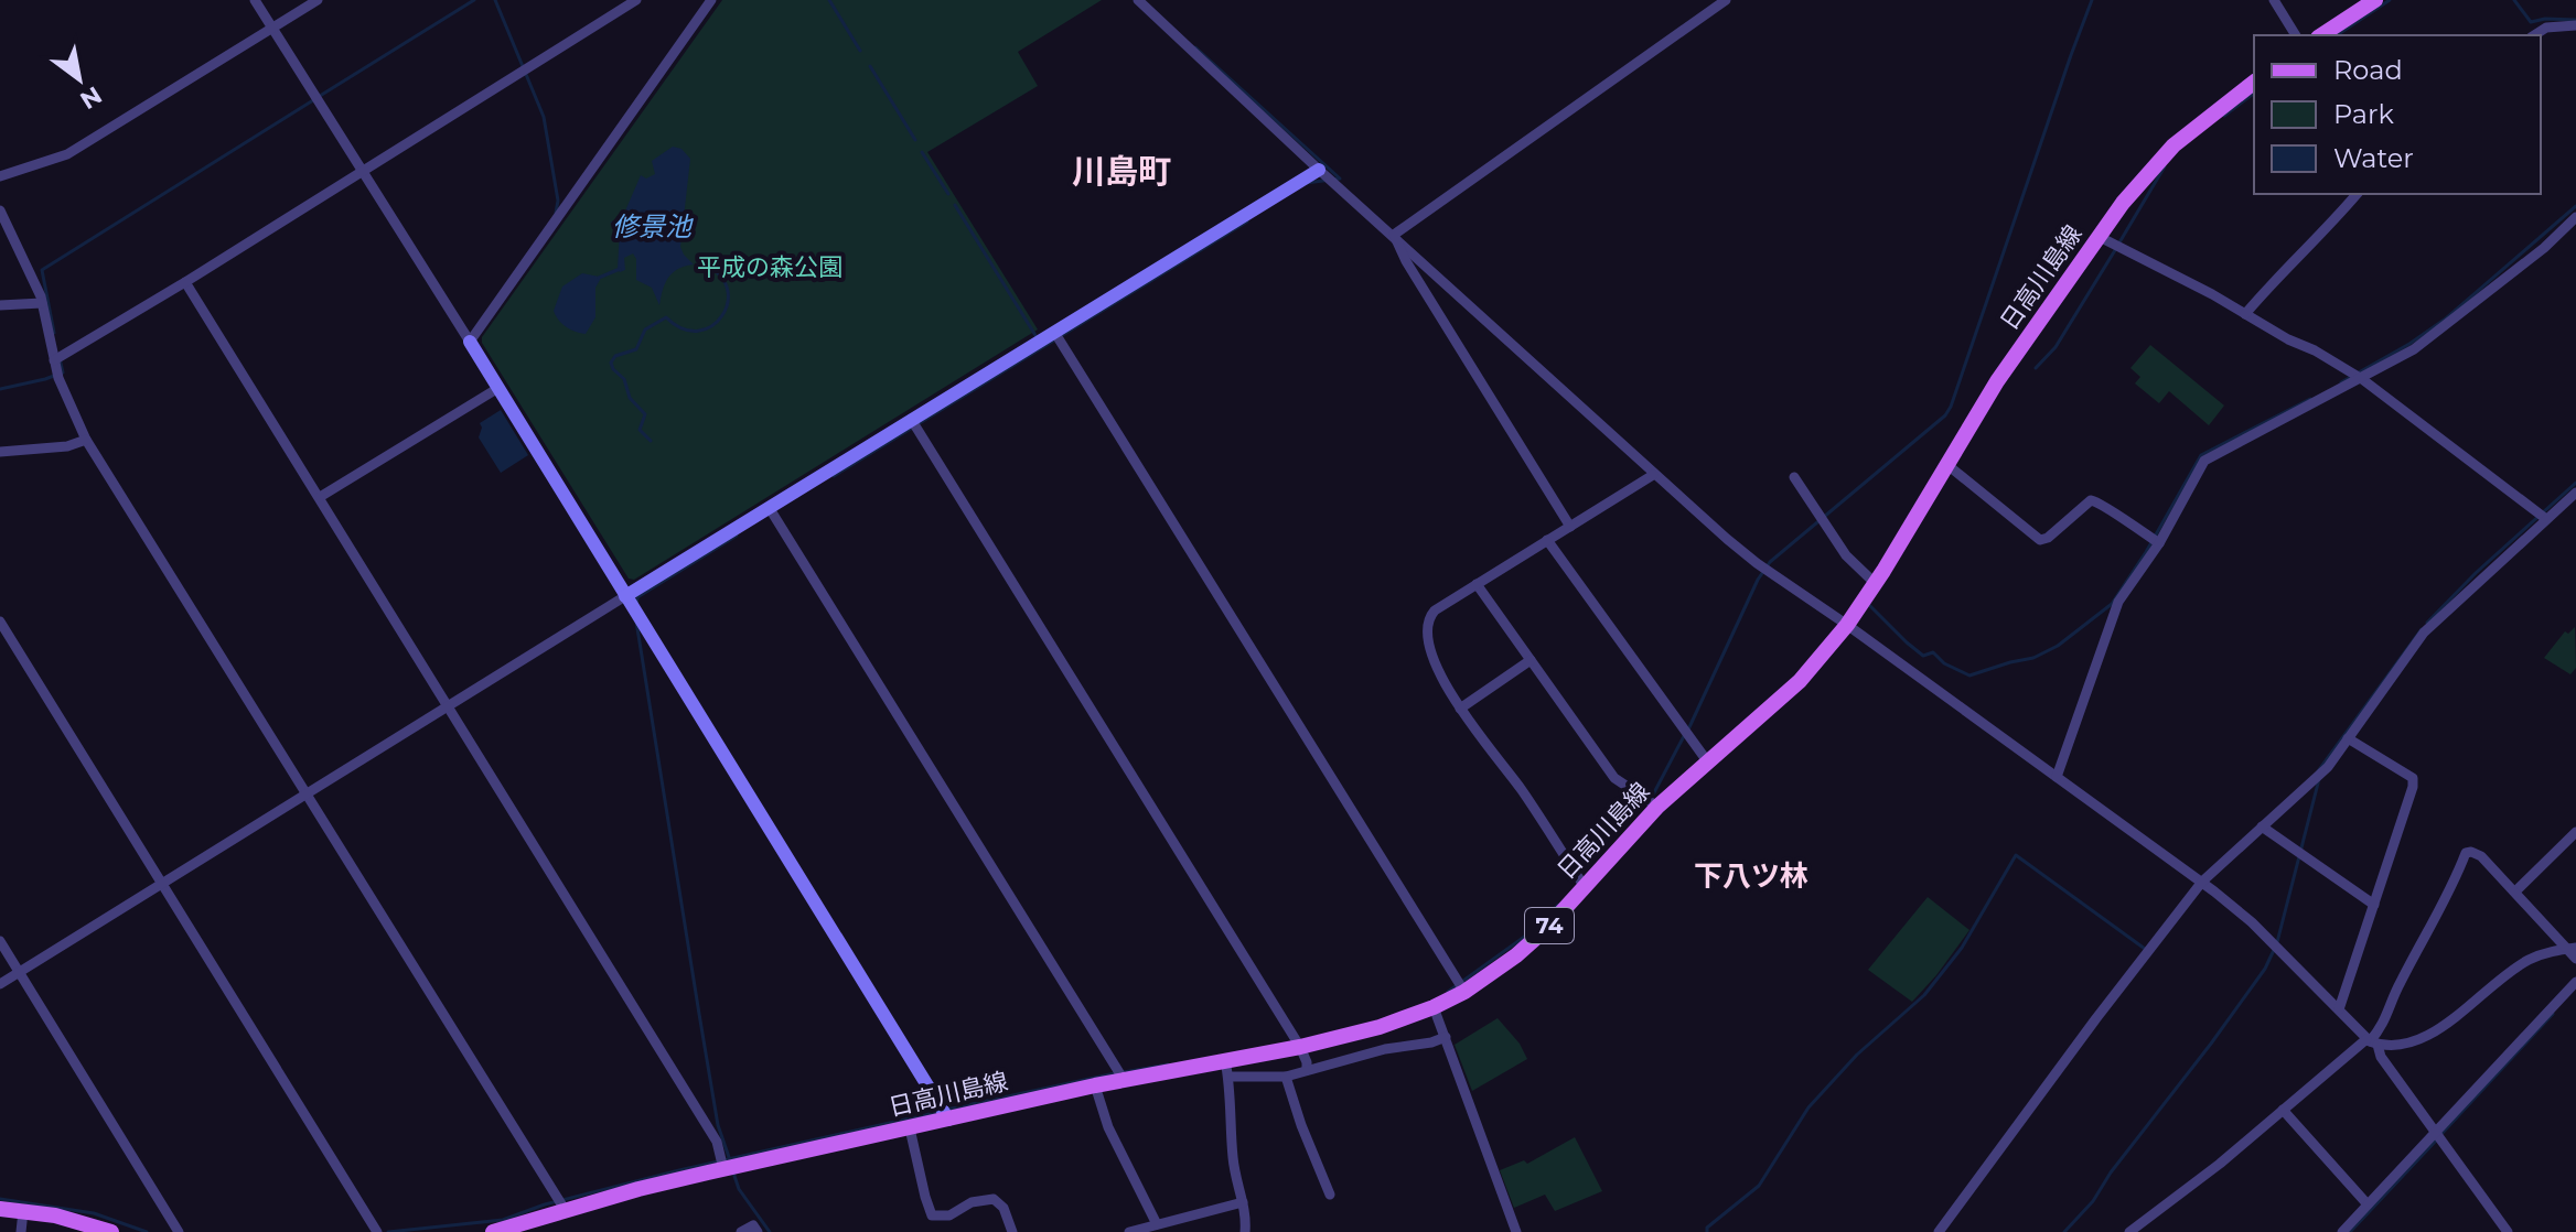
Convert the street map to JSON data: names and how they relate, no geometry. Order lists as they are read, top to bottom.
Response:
{
  "streets": {
    "main road": ["日高川島線", "74"]
  },
  "districts": ["川島町", "下八ツ林"],
  "water": ["修景池"],
  "parks": ["平成の森公園"],
  "legend": ["Road", "Park", "Water"],
  "north": "bottom right"
}
